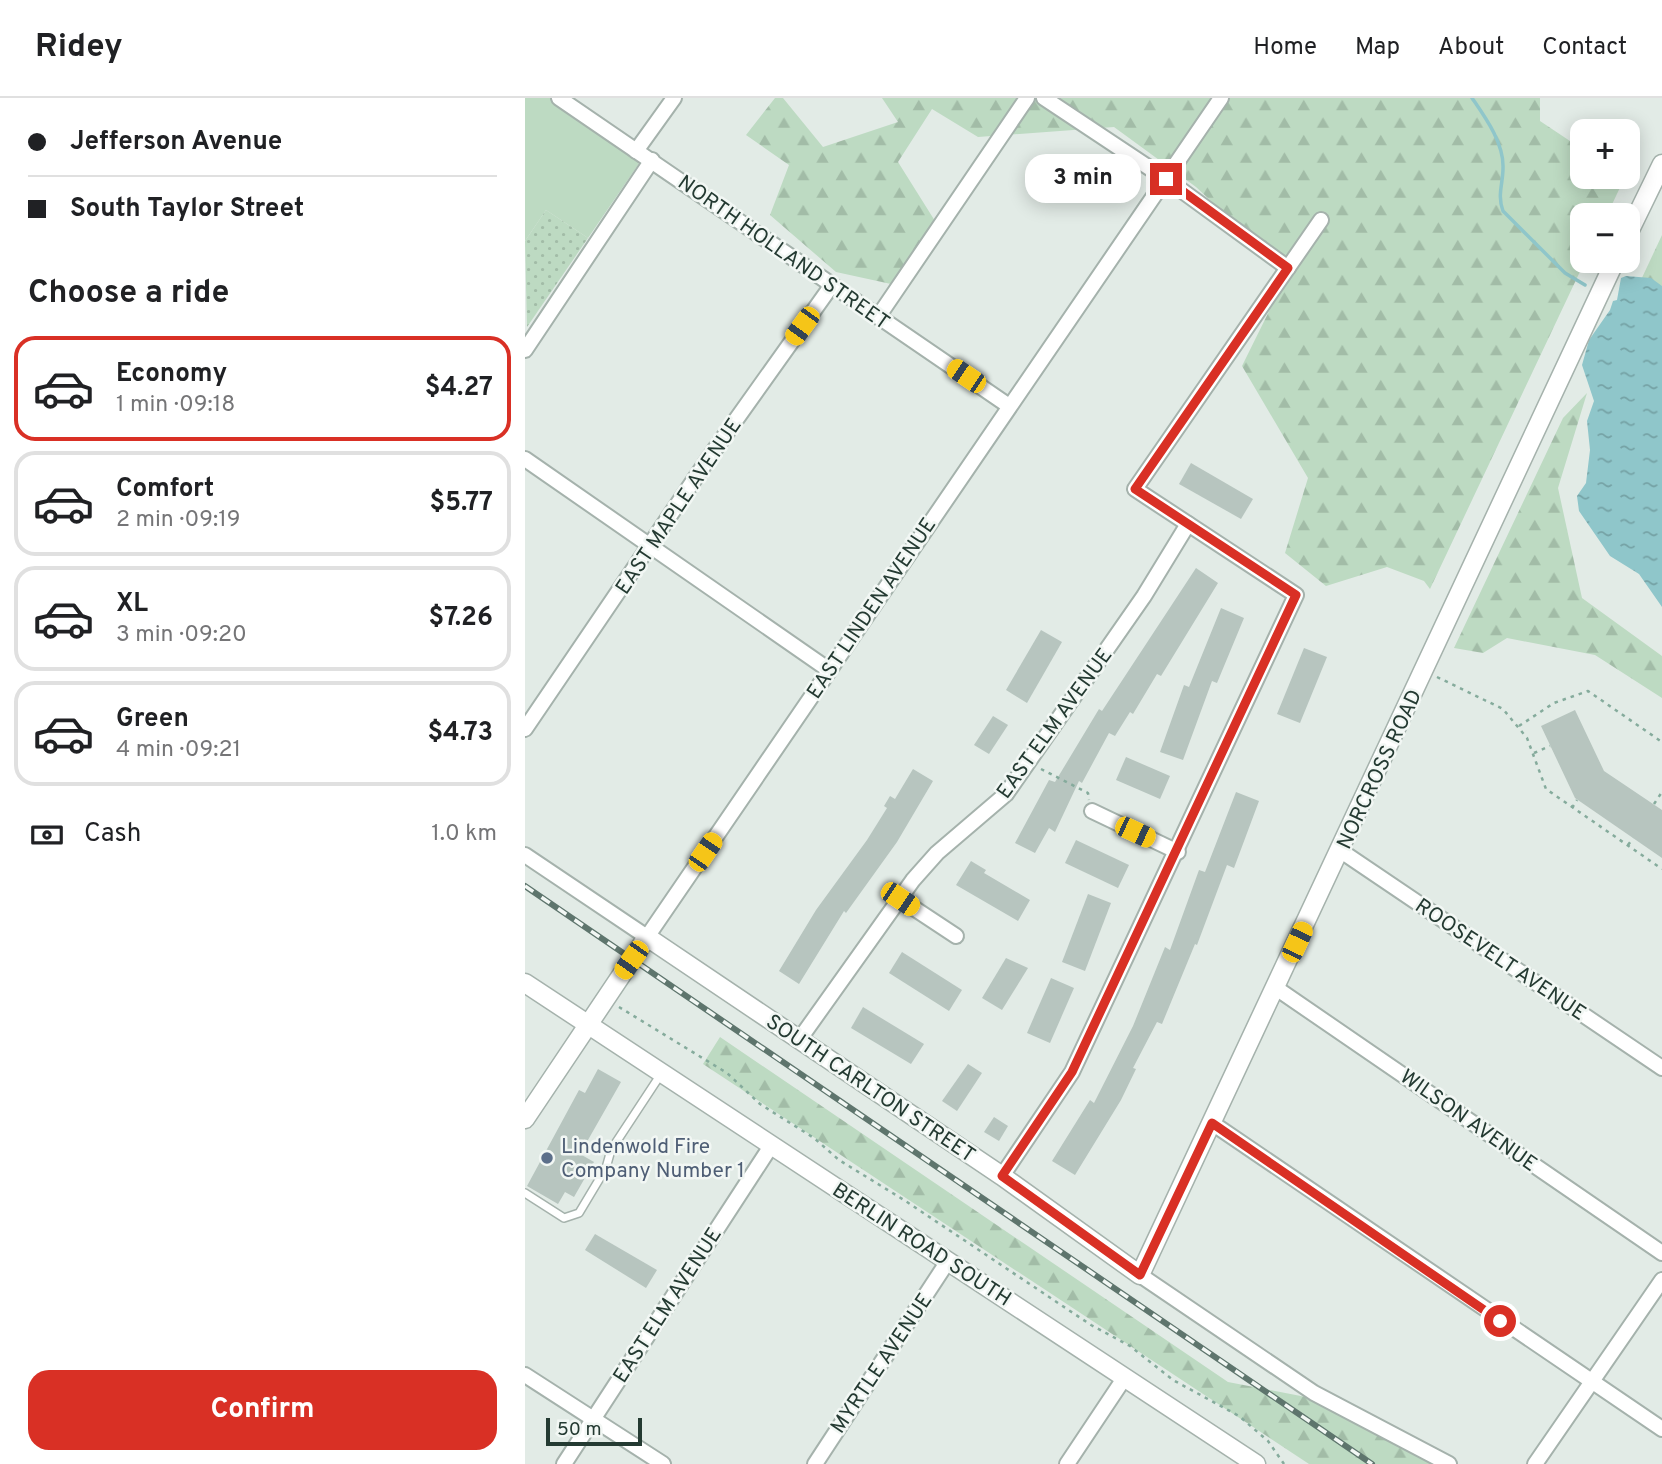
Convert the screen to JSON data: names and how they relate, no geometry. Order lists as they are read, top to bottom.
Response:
{
  "streets": {
    "street": [
      "NORTH HOLLAND STREET",
      "EAST MAPLE AVENUE",
      "EAST LINDEN AVENUE",
      "EAST ELM AVENUE",
      "NORCROSS ROAD",
      "ROOSEVELT AVENUE",
      "SOUTH CARLTON STREET",
      "WILSON AVENUE",
      "BERLIN ROAD SOUTH",
      "MYRTLE AVENUE"
    ]
  },
  "crossings": [
    ["NORTH HOLLAND STREET", "EAST MAPLE AVENUE"],
    ["NORTH HOLLAND STREET", "EAST LINDEN AVENUE"],
    ["EAST LINDEN AVENUE", "SOUTH CARLTON STREET"],
    ["EAST LINDEN AVENUE", "BERLIN ROAD SOUTH"],
    ["EAST ELM AVENUE", "SOUTH CARLTON STREET"],
    ["EAST ELM AVENUE", "BERLIN ROAD SOUTH"],
    ["NORCROSS ROAD", "ROOSEVELT AVENUE"],
    ["NORCROSS ROAD", "SOUTH CARLTON STREET"],
    ["NORCROSS ROAD", "WILSON AVENUE"],
    ["BERLIN ROAD SOUTH", "MYRTLE AVENUE"]
  ],
  "places": ["Lindenwold Fire Company Number 1"],
  "scale_bar": "50 m",
  "page": {
    "header": "Ridey",
    "nav": [
      "Home",
      "Map",
      "About",
      "Contact"
    ],
    "banner": ["Jefferson Avenue", "South Taylor Street"],
    "map_buttons": ["+", "−"],
    "bubble": "3 min",
    "heading": "Choose a ride",
    "list": [
      {
        "name": "Economy",
        "note": "1 min · 09:18",
        "value": "$4.27"
      },
      {
        "name": "Comfort",
        "note": "2 min · 09:19",
        "value": "$5.77"
      },
      {
        "name": "XL",
        "note": "3 min · 09:20",
        "value": "$7.26"
      },
      {
        "name": "Green",
        "note": "4 min · 09:21",
        "value": "$4.73"
      }
    ],
    "pay": ["Cash", "1.0 km"],
    "buttons": "Confirm",
    "scale": "50 m"
  }
}
